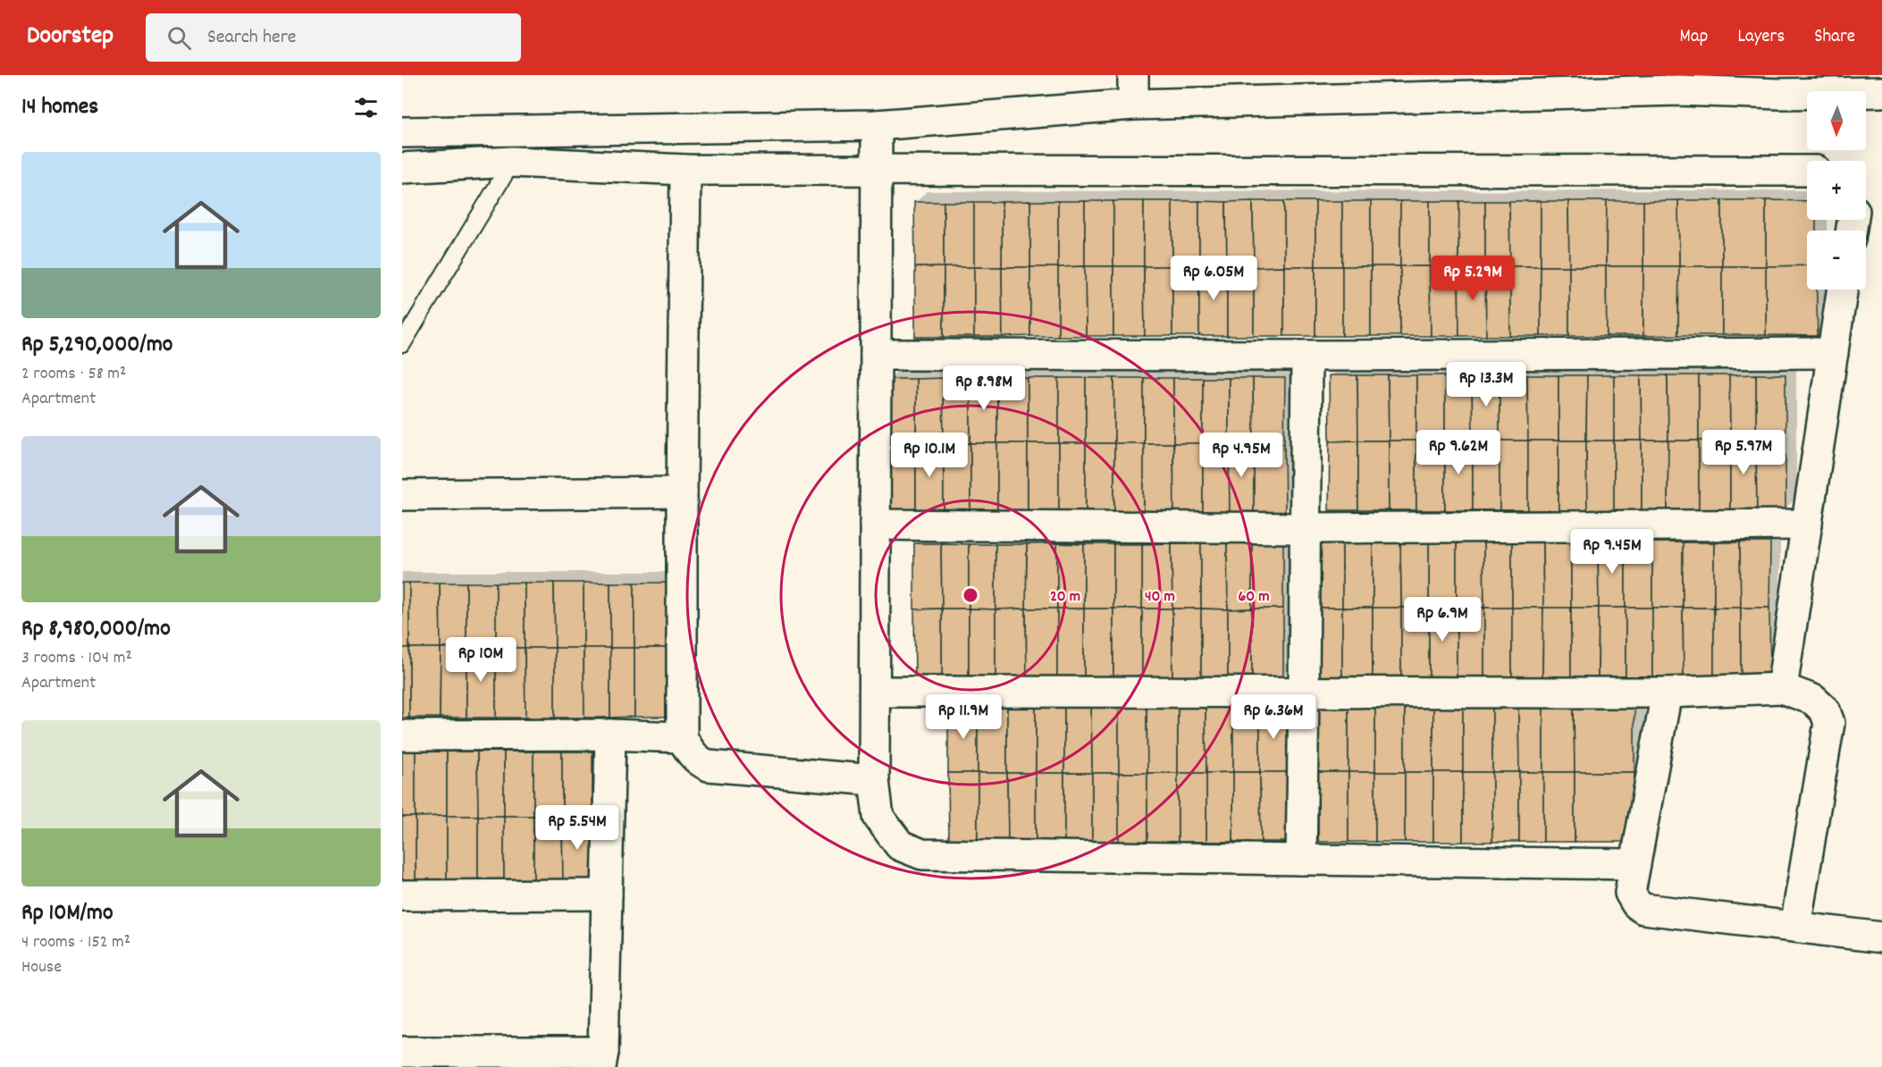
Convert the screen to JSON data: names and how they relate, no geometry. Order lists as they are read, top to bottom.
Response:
{
  "north": "bottom",
  "page": {
    "header": "Doorstep",
    "search": "Search here",
    "nav": ["Map", "Layers", "Share"],
    "heading": "14 homes",
    "map_buttons": ["+", "−"],
    "list": [
      {
        "name": "Rp 5,290,000/mo",
        "note": "2 rooms · 58 m² · Apartment"
      },
      {
        "name": "Rp 8,980,000/mo",
        "note": "3 rooms · 104 m² · Apartment"
      },
      {
        "name": "Rp 10M/mo",
        "note": "4 rooms · 152 m² · House"
      }
    ],
    "price": [
      "Rp 6.05M",
      "Rp 5.29M",
      "Rp 13.3M",
      "Rp 8.98M",
      "Rp 9.62M",
      "Rp 5.97M",
      "Rp 10.1M",
      "Rp 4.95M",
      "Rp 9.45M",
      "Rp 6.9M",
      "Rp 10M",
      "Rp 11.9M",
      "Rp 6.36M",
      "Rp 5.54M"
    ]
  },
  "rings": ["20 m", "40 m", "60 m"]
}
